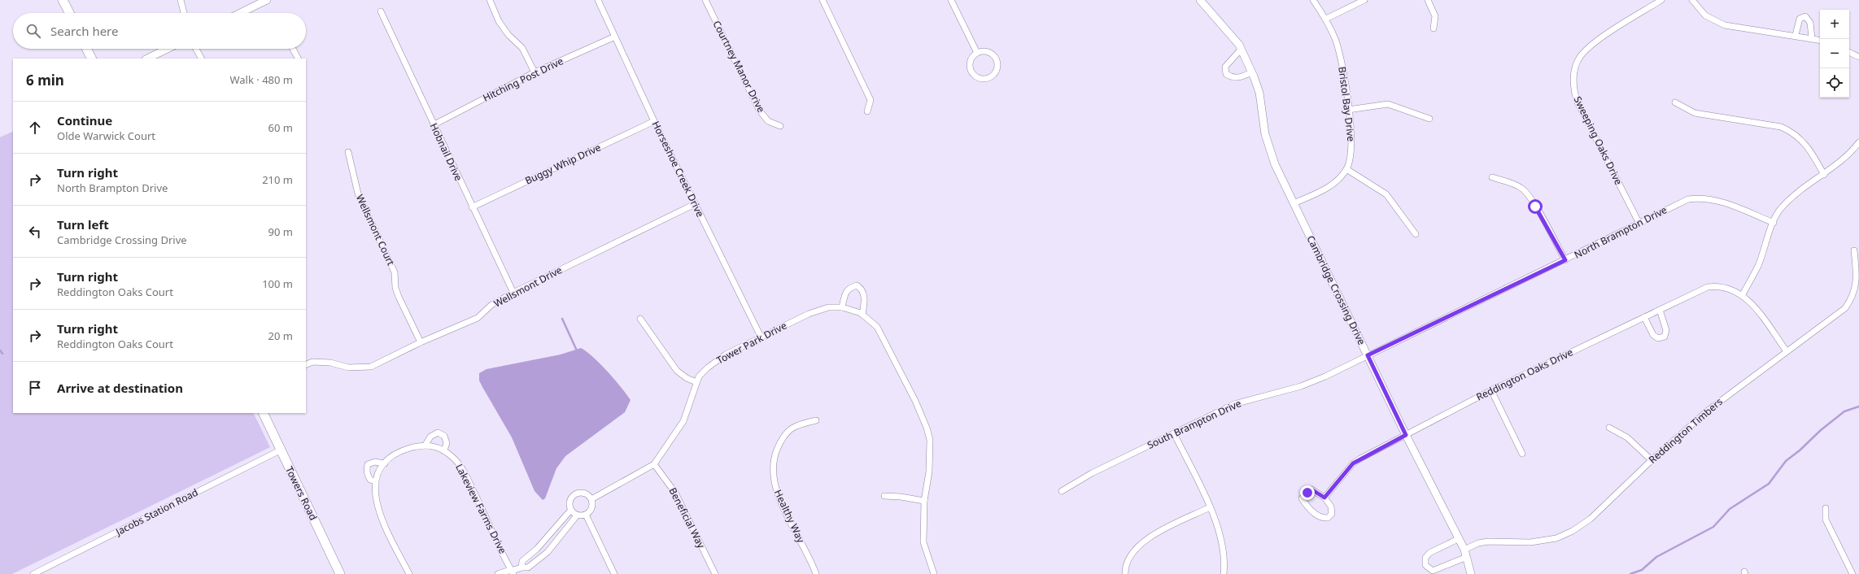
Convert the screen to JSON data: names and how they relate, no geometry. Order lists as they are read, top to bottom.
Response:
{
  "streets": {
    "main road": ["Towers Road"],
    "street": [
      "Courtney Manor Drive",
      "Hitching Post Drive",
      "Bristol Bay Drive",
      "Sweeping Oaks Drive",
      "Hobnail Drive",
      "Buggy Whip Drive",
      "Horseshoe Creek Drive",
      "Wellsmont Court",
      "North Brampton Drive",
      "Wellsmont Drive",
      "Cambridge Crossing Drive",
      "Tower Park Drive",
      "Reddington Oaks Drive",
      "South Brampton Drive",
      "Reddington Timbers",
      "Lakeview Farms Drive",
      "Jacobs Station Road",
      "Healthy Way",
      "Beneficial Way"
    ]
  },
  "crossings": [
    ["Hitching Post Drive", "Hobnail Drive"],
    ["Hitching Post Drive", "Horseshoe Creek Drive"],
    ["Bristol Bay Drive", "Cambridge Crossing Drive"],
    ["Sweeping Oaks Drive", "North Brampton Drive"],
    ["Hobnail Drive", "Buggy Whip Drive"],
    ["Hobnail Drive", "Wellsmont Drive"],
    ["Buggy Whip Drive", "Horseshoe Creek Drive"],
    ["Horseshoe Creek Drive", "Wellsmont Drive"],
    ["Horseshoe Creek Drive", "Tower Park Drive"],
    ["Wellsmont Court", "Wellsmont Drive"],
    ["North Brampton Drive", "Cambridge Crossing Drive"],
    ["North Brampton Drive", "South Brampton Drive"],
    ["Cambridge Crossing Drive", "Reddington Oaks Drive"],
    ["Cambridge Crossing Drive", "South Brampton Drive"],
    ["Cambridge Crossing Drive", "Reddington Timbers"],
    ["Tower Park Drive", "Beneficial Way"],
    ["Reddington Oaks Drive", "Reddington Timbers"],
    ["Towers Road", "Jacobs Station Road"]
  ],
  "page": {
    "map_buttons": ["+", "−"],
    "search": "Search here",
    "heading": ["6 min", "Walk · 480 m"],
    "list": [
      ["Continue", "Olde Warwick Court", "60 m"],
      ["Turn right", "North Brampton Drive", "210 m"],
      ["Turn left", "Cambridge Crossing Drive", "90 m"],
      ["Turn right", "Reddington Oaks Court", "100 m"],
      ["Turn right", "Reddington Oaks Court", "20 m"],
      "Arrive at destination"
    ]
  }
}
